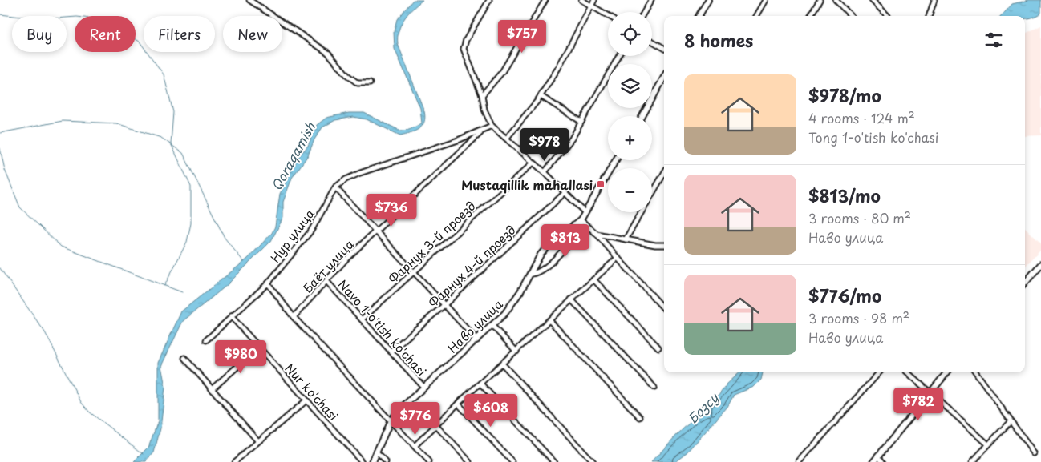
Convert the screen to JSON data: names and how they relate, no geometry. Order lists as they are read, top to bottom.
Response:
{
  "streets": {
    "street": [
      "Нур улица",
      "Фарнух 3-й проезд",
      "Баёт улица",
      "Фарнух 4-й проезд",
      "Наво улица",
      "Navo 1-o'tish ko'chasi",
      "Nur ko'chasi"
    ]
  },
  "crossings": [
    ["Нур улица", "Баёт улица"],
    ["Нур улица", "Nur ko'chasi"],
    ["Фарнух 3-й проезд", "Navo 1-o'tish ko'chasi"],
    ["Баёт улица", "Navo 1-o'tish ko'chasi"],
    ["Фарнух 4-й проезд", "Navo 1-o'tish ko'chasi"],
    ["Наво улица", "Navo 1-o'tish ko'chasi"]
  ],
  "water": ["Qoraqamish", "Бозсу"],
  "places": {
    "transit": ["Mustaqillik mahallasi"]
  },
  "page": {
    "map_buttons": ["+", "−"],
    "chip": [
      "Buy",
      "Rent",
      "Filters",
      "New"
    ],
    "heading": "8 homes",
    "price": [
      "$757",
      "$978",
      "$736",
      "$813",
      "$980",
      "$782",
      "$608",
      "$776"
    ],
    "list": [
      {
        "name": "$978/mo",
        "note": "4 rooms · 124 m² · Tong 1-o'tish ko'chasi"
      },
      {
        "name": "$813/mo",
        "note": "3 rooms · 80 m² · Наво улица"
      },
      {
        "name": "$776/mo",
        "note": "3 rooms · 98 m² · Наво улица"
      }
    ]
  }
}
